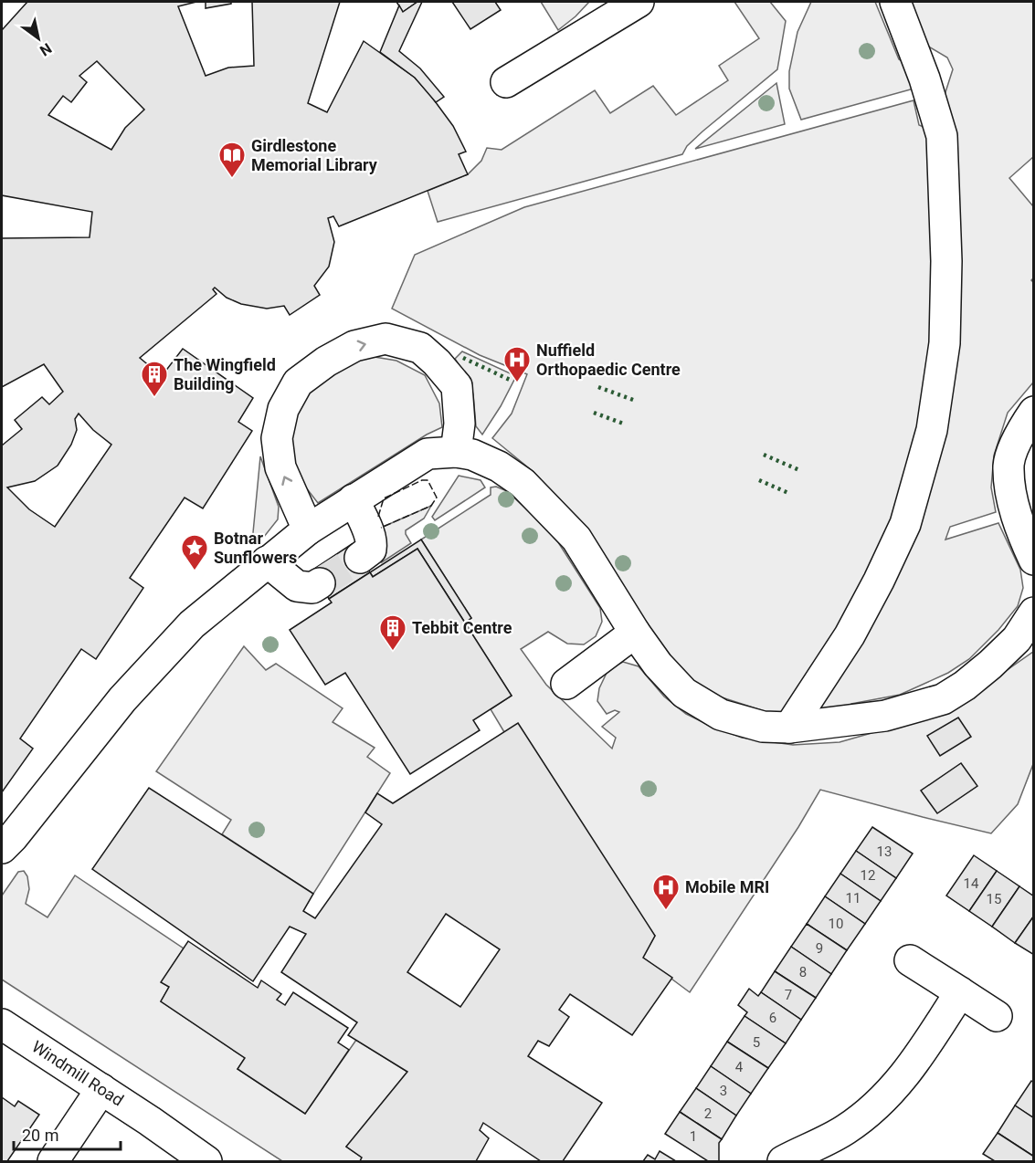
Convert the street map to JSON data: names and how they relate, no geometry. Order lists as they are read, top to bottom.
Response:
{
  "streets": {
    "street": ["Windmill Road"]
  },
  "places": {
    "library": ["Girdlestone Memorial Library"],
    "hospital": ["Nuffield Orthopaedic Centre", "Mobile MRI"],
    "building": ["The Wingfield Building", "Tebbit Centre"],
    "place": ["Botnar Sunflowers"]
  },
  "house_numbers": [
    "13",
    "12",
    "14",
    "11",
    "15",
    "10",
    "9",
    "8",
    "7",
    "6",
    "5",
    "4",
    "3",
    "2",
    "1"
  ],
  "scale_bar": "20 m",
  "north": "bottom right"
}
